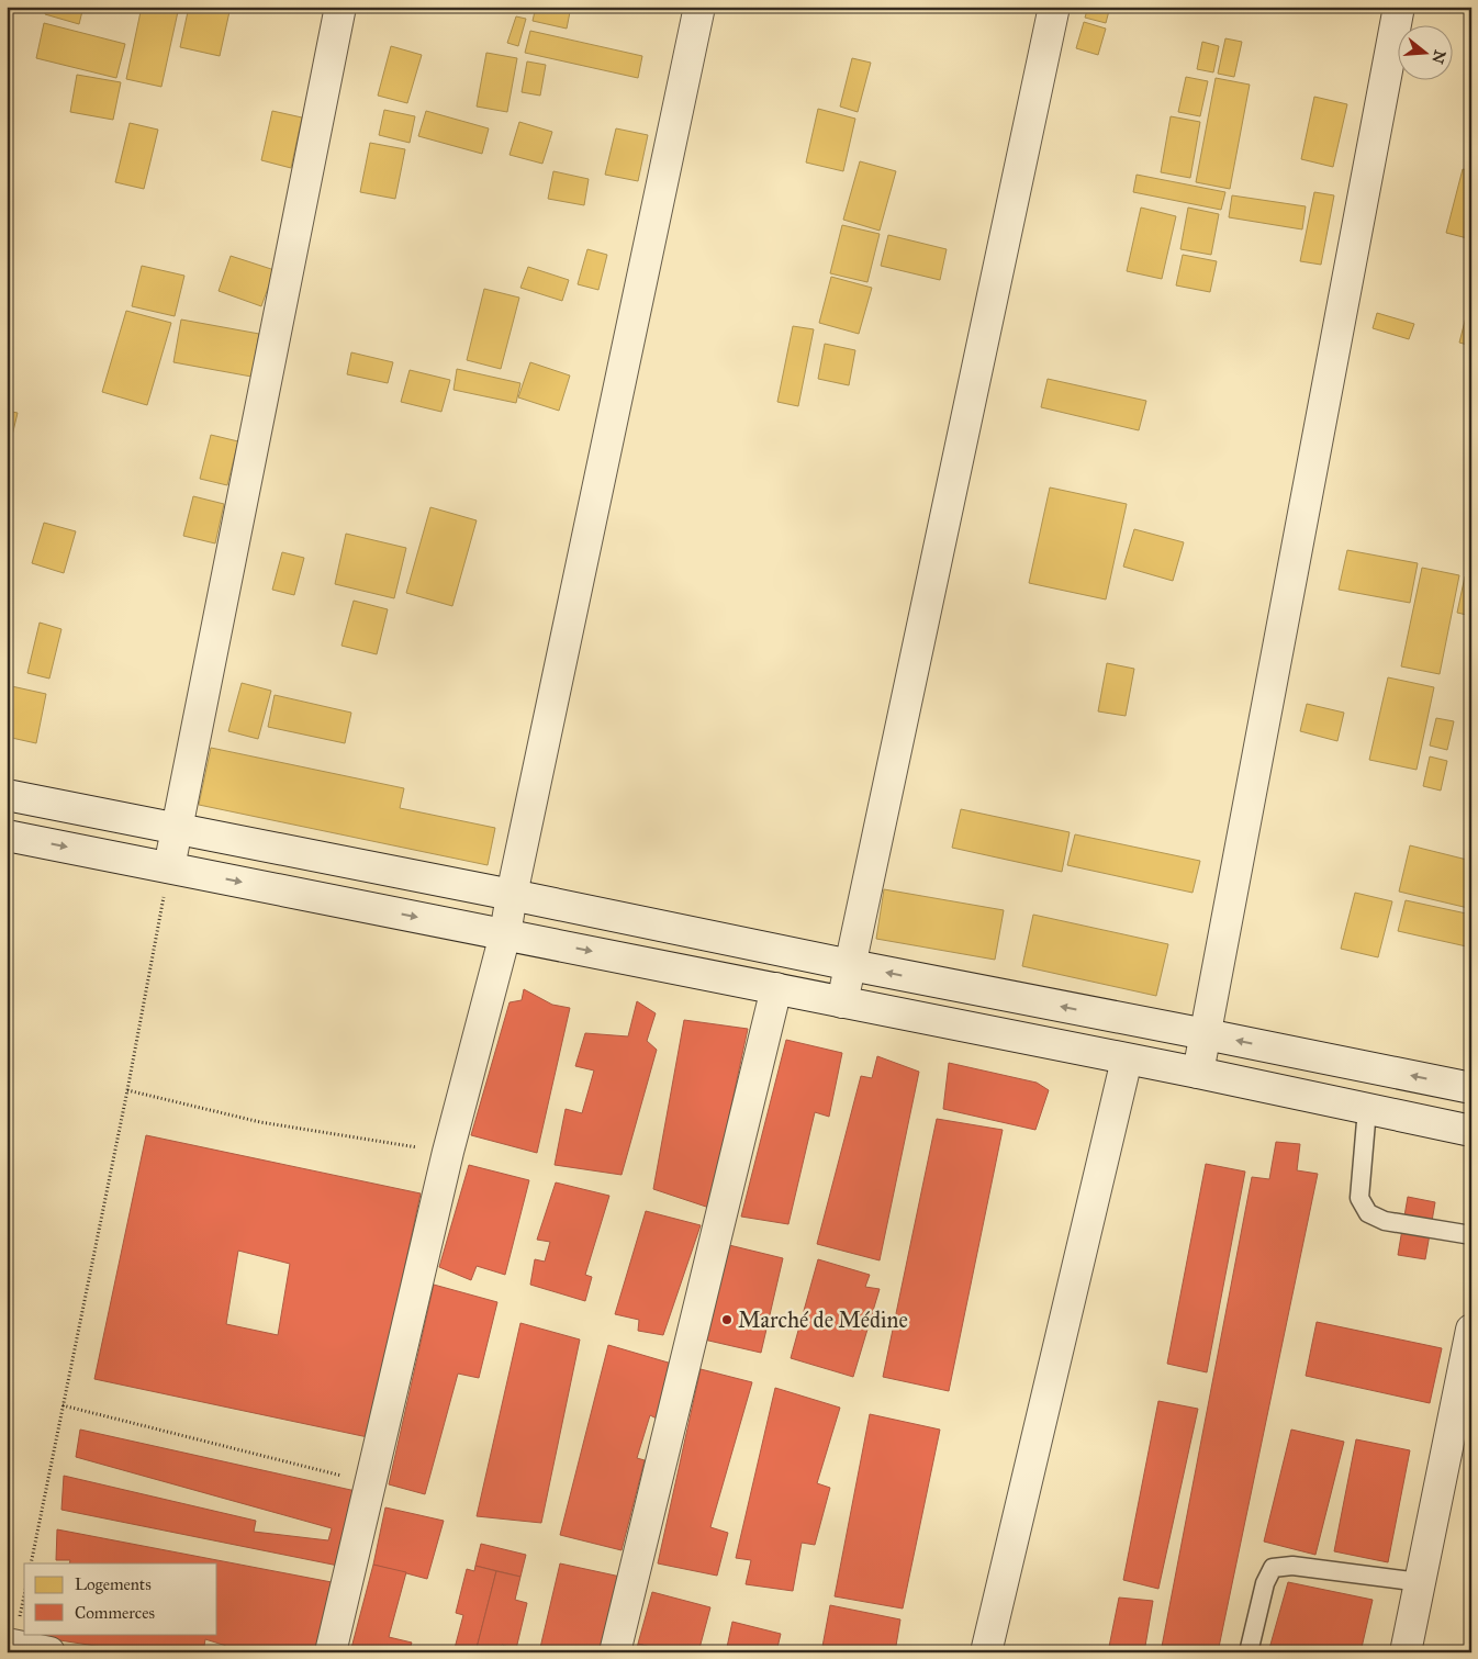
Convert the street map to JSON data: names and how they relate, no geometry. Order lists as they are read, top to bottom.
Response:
{
  "places": ["Marché de Médine"],
  "legend": ["Logements", "Commerces"],
  "north": "right"
}
